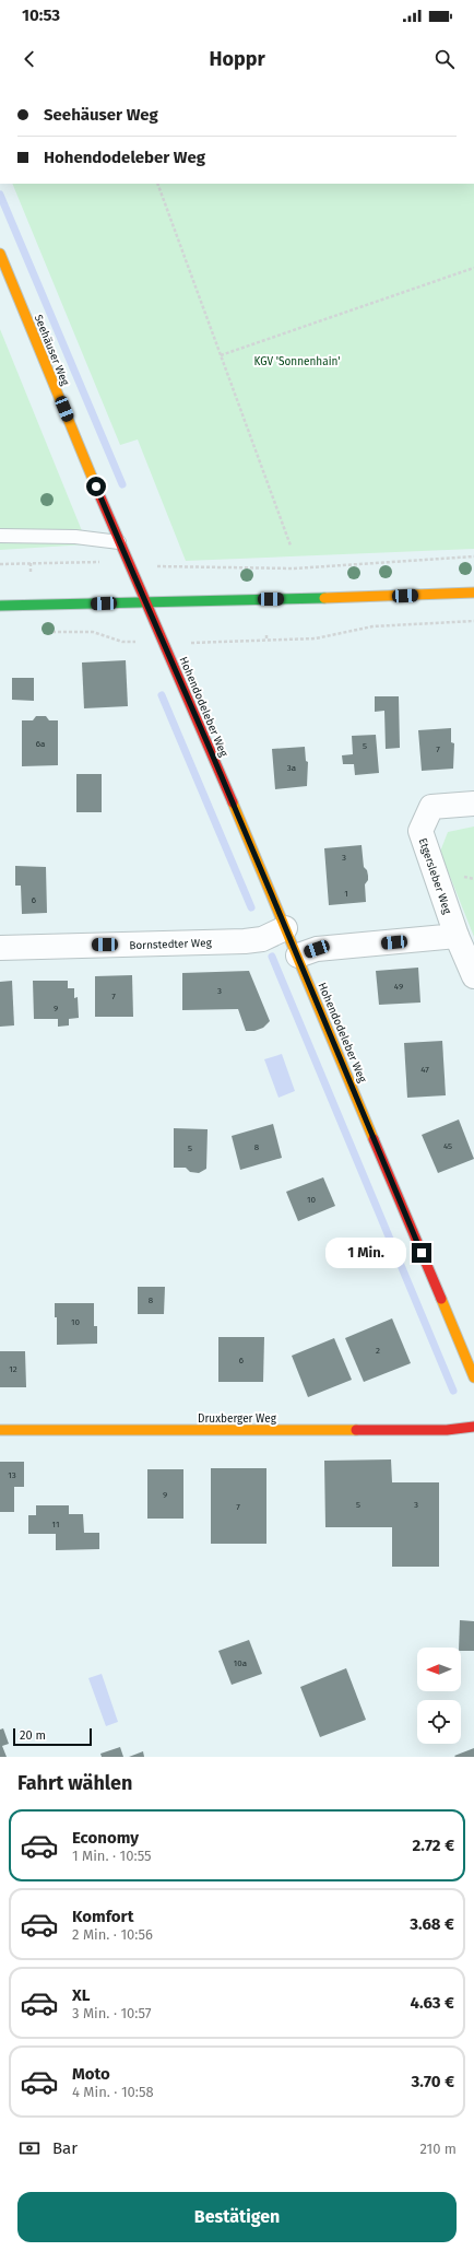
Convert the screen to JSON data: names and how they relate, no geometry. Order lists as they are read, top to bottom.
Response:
{
  "streets": {
    "street": [
      "Seehäuser Weg",
      "Hohendodeleber Weg",
      "Etgersleber Weg",
      "Bornstedter Weg",
      "Druxberger Weg"
    ]
  },
  "crossings": [
    ["Seehäuser Weg", "Hohendodeleber Weg"],
    ["Hohendodeleber Weg", "Bornstedter Weg"]
  ],
  "parks": ["KGV 'Sonnenhain'"],
  "house_numbers": [
    "6a",
    "5",
    "7",
    "3a",
    "3",
    "1",
    "6",
    "49",
    "3",
    "7",
    "9",
    "47",
    "45",
    "8",
    "5",
    "10",
    "8",
    "10",
    "2",
    "6",
    "12",
    "13",
    "9",
    "5",
    "3",
    "7",
    "11",
    "10a"
  ],
  "scale_bar": "20 m",
  "north": "left",
  "page": {
    "status": "10:53",
    "header": "Hoppr",
    "banner": ["Seehäuser Weg", "Hohendodeleber Weg"],
    "bubble": "1 Min.",
    "scale": "20 m",
    "heading": "Fahrt wählen",
    "list": [
      {
        "name": "Economy",
        "note": "1 Min. · 10:55",
        "value": "2.72 €"
      },
      {
        "name": "Komfort",
        "note": "2 Min. · 10:56",
        "value": "3.68 €"
      },
      {
        "name": "XL",
        "note": "3 Min. · 10:57",
        "value": "4.63 €"
      },
      {
        "name": "Moto",
        "note": "4 Min. · 10:58",
        "value": "3.70 €"
      }
    ],
    "pay": ["Bar", "210 m"],
    "buttons": "Bestätigen"
  }
}
